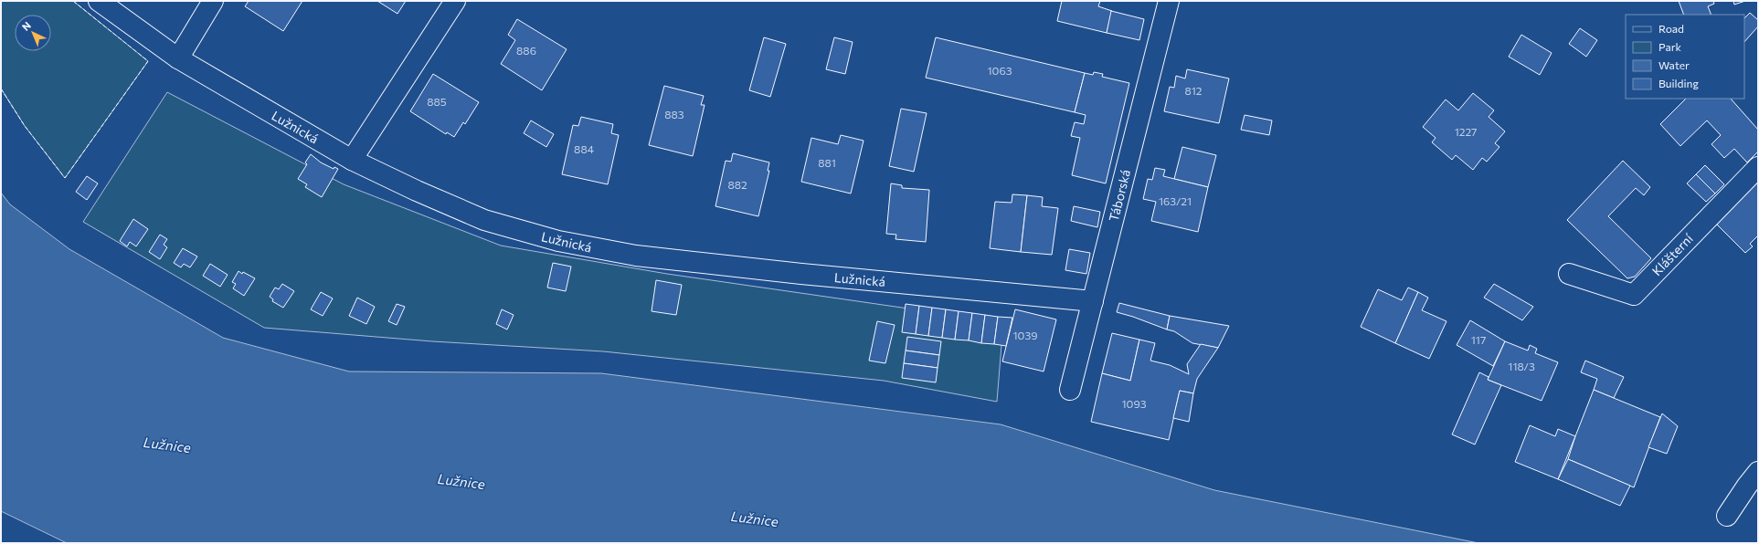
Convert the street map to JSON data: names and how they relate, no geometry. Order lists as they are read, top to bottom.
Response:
{
  "streets": {
    "street": ["Lužnická", "Táborská", "Klášterní"]
  },
  "crossings": [
    ["Lužnická", "Táborská"]
  ],
  "water": ["Lužnice"],
  "house_numbers": [
    "886",
    "1063",
    "812",
    "885",
    "883",
    "1227",
    "884",
    "881",
    "882",
    "163/21",
    "1039",
    "117",
    "118/3",
    "1093"
  ],
  "legend": [
    "Road",
    "Park",
    "Water",
    "Building"
  ],
  "north": "top left"
}
